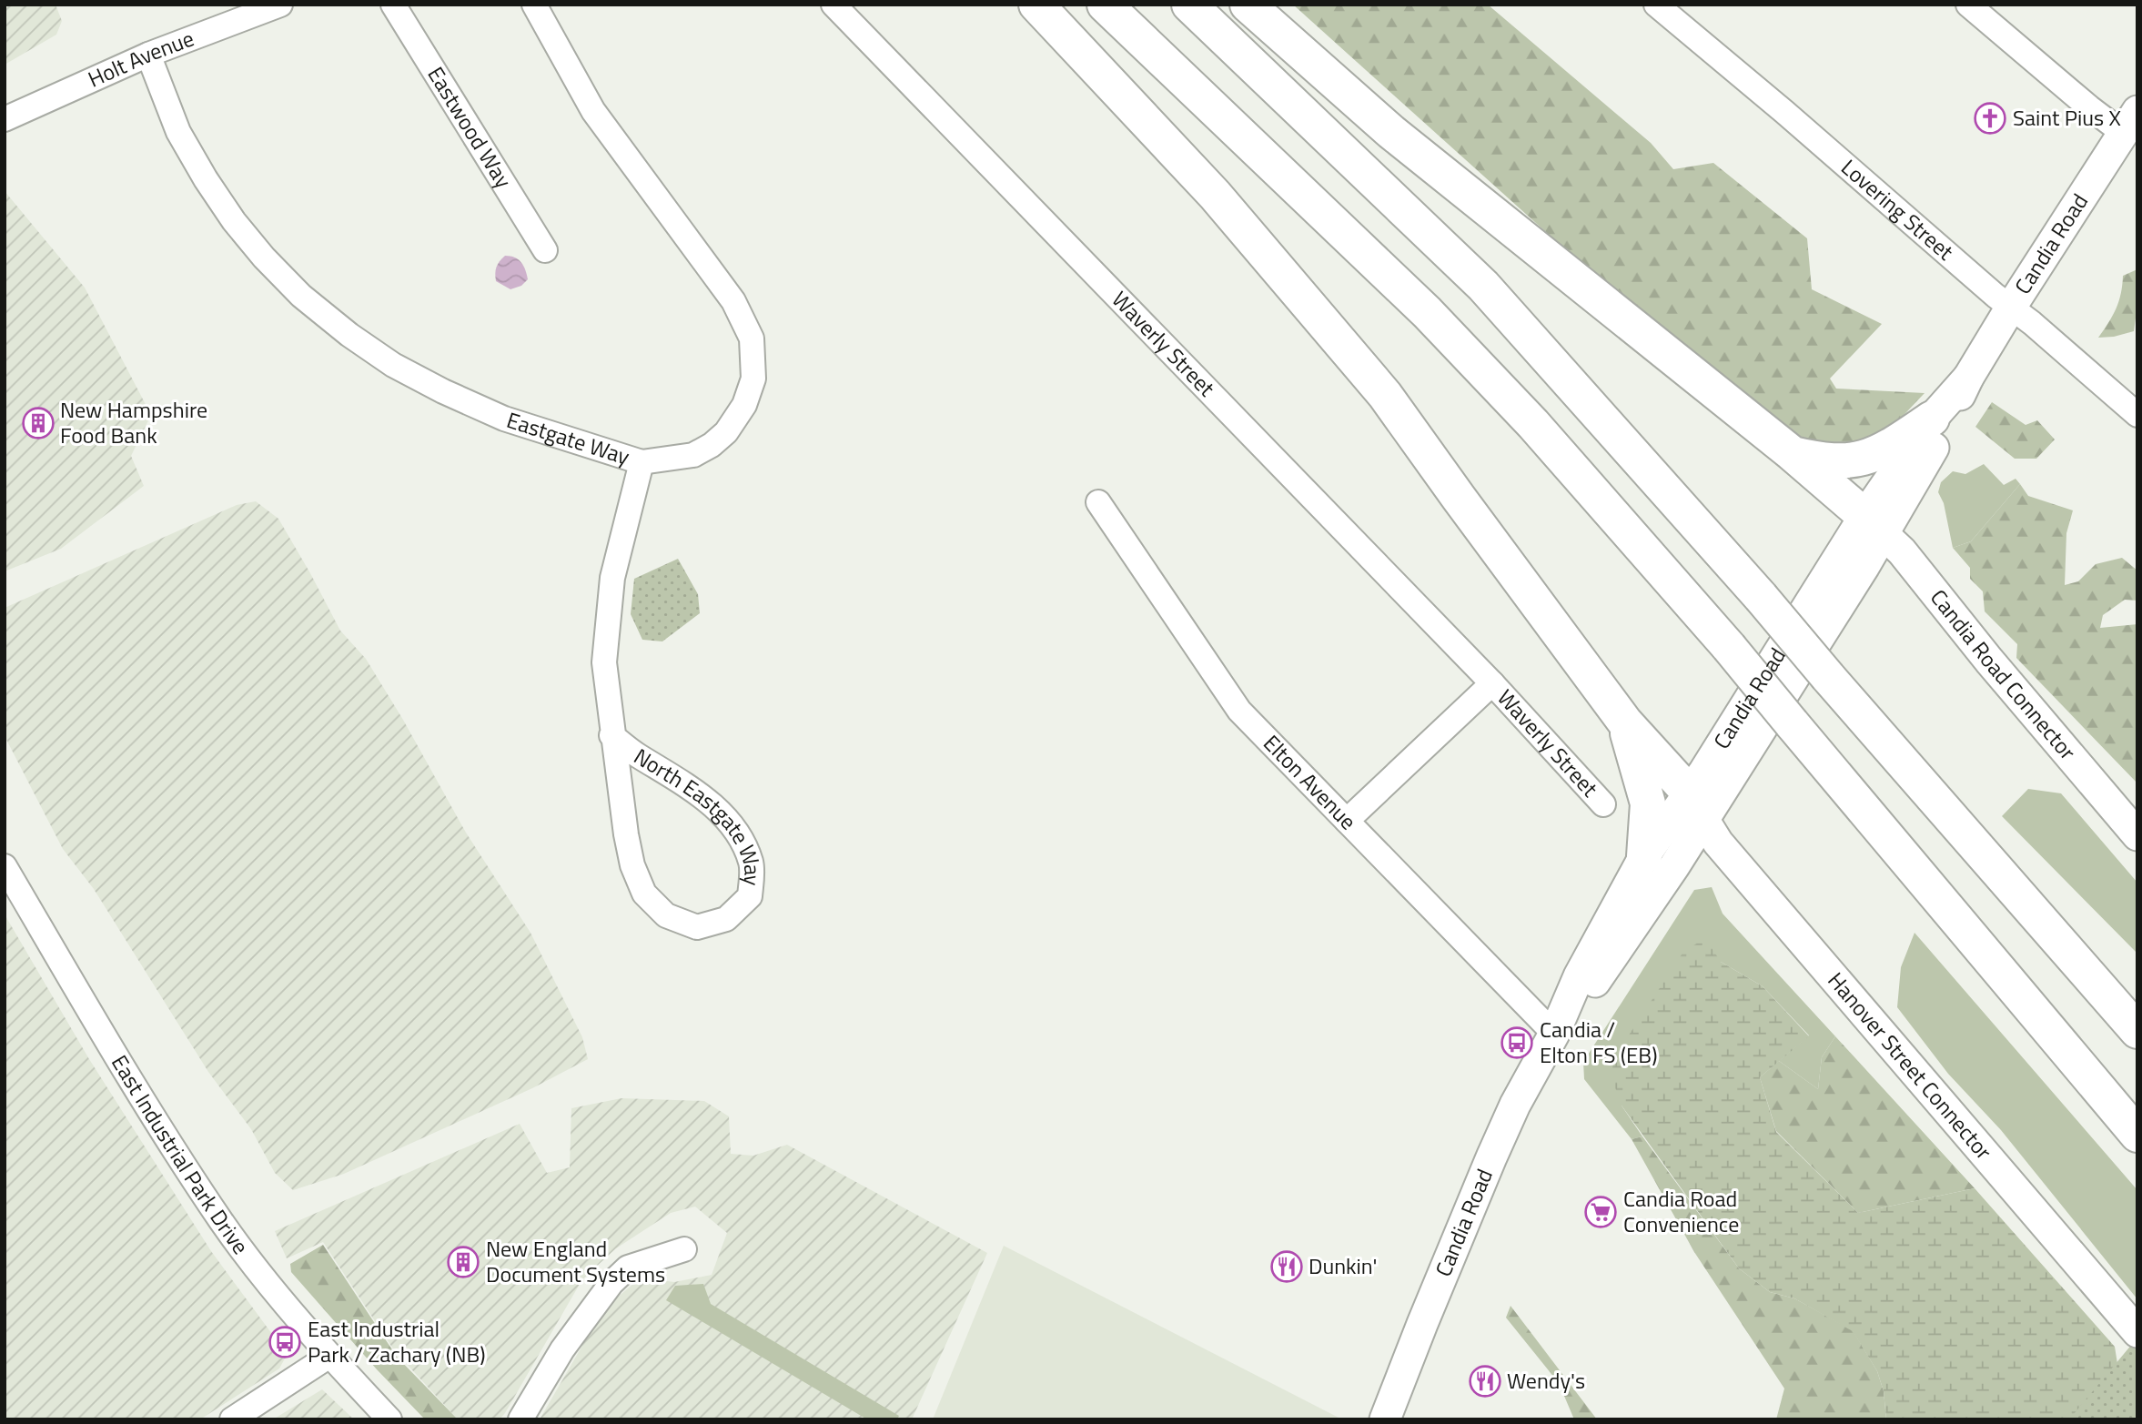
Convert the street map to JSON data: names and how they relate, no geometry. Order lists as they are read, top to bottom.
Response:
{
  "streets": {
    "main road": ["Candia Road", "Candia Road Connector", "Hanover Street Connector"],
    "street": [
      "Holt Avenue",
      "Eastwood Way",
      "Lovering Street",
      "Waverly Street",
      "Eastgate Way",
      "Elton Avenue",
      "North Eastgate Way",
      "East Industrial Park Drive"
    ]
  },
  "crossings": [
    ["Holt Avenue", "Eastgate Way"],
    ["Lovering Street", "Candia Road"],
    ["Candia Road", "Candia Road Connector"],
    ["Candia Road", "Elton Avenue"],
    ["Candia Road", "Hanover Street Connector"],
    ["Waverly Street", "Elton Avenue"],
    ["Eastgate Way", "North Eastgate Way"]
  ],
  "places": {
    "church": ["Saint Pius X"],
    "building": ["New Hampshire Food Bank", "New England Document Systems"],
    "bus stop": ["Candia / Elton FS (EB)", "East Industrial Park / Zachary (NB)"],
    "supermarket": ["Candia Road Convenience"],
    "restaurant": ["Dunkin'", "Wendy's"]
  }
}
